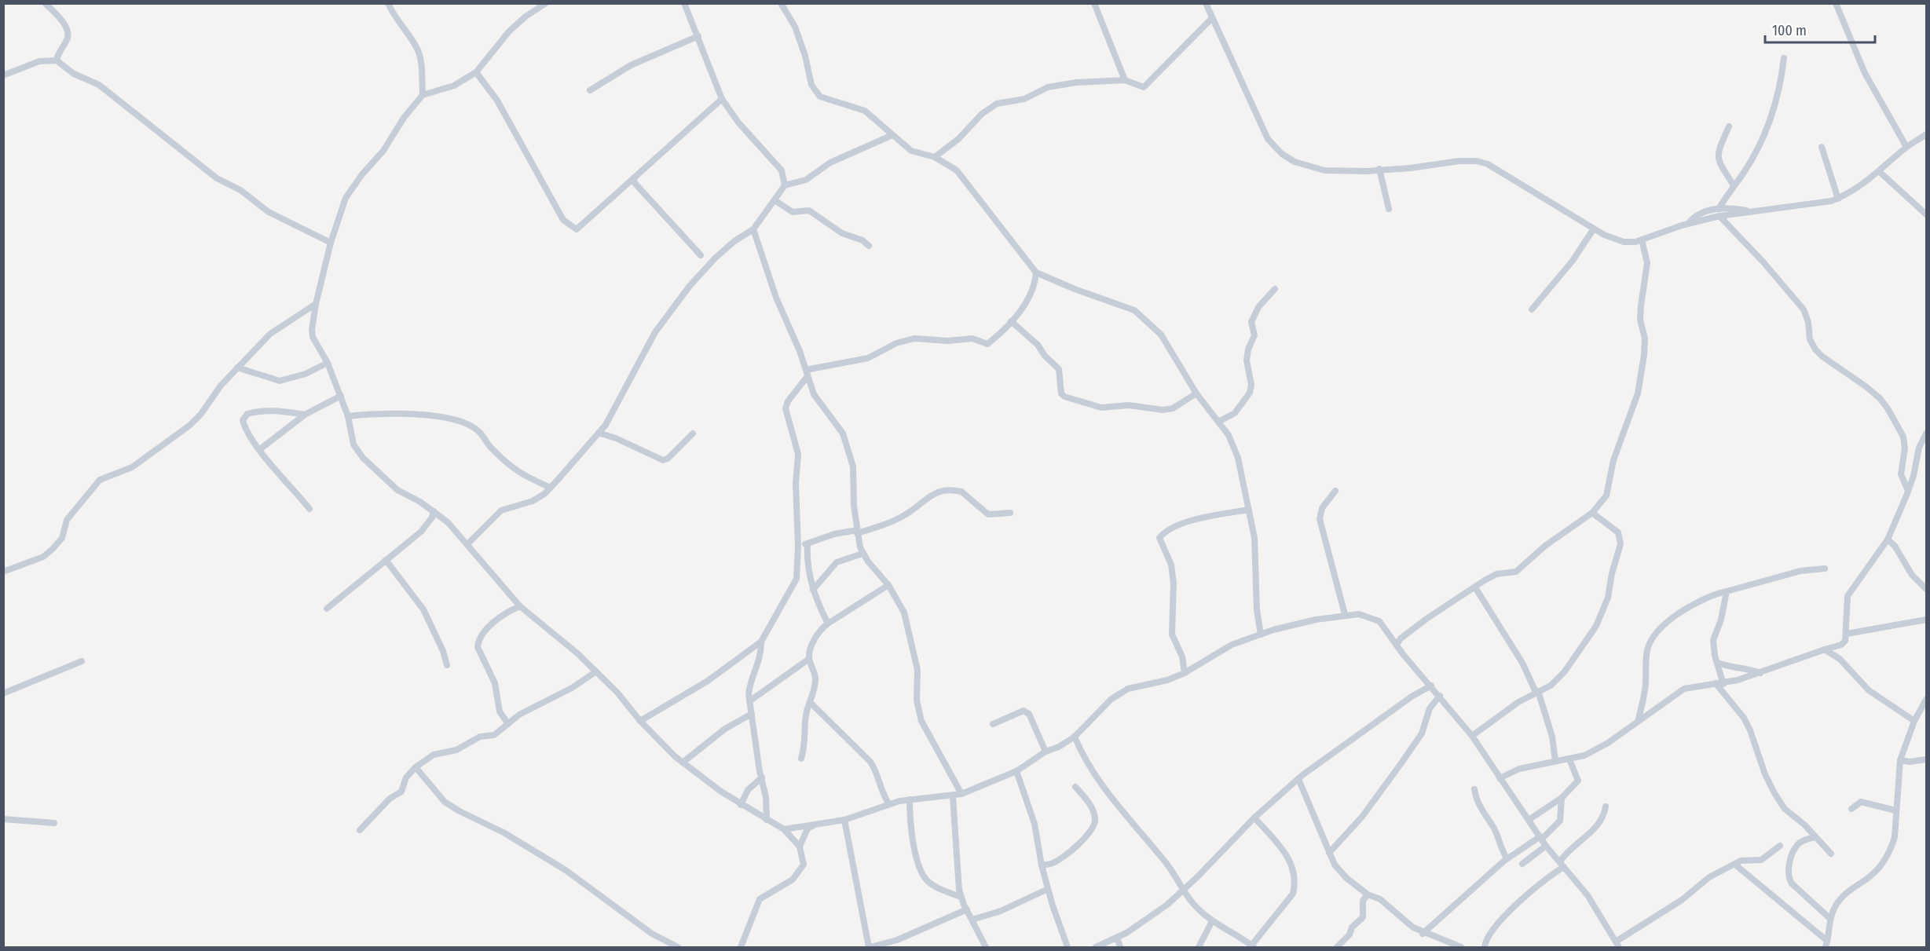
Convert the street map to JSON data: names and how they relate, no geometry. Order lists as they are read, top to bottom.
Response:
{
  "scale_bar": "100 m"
}
